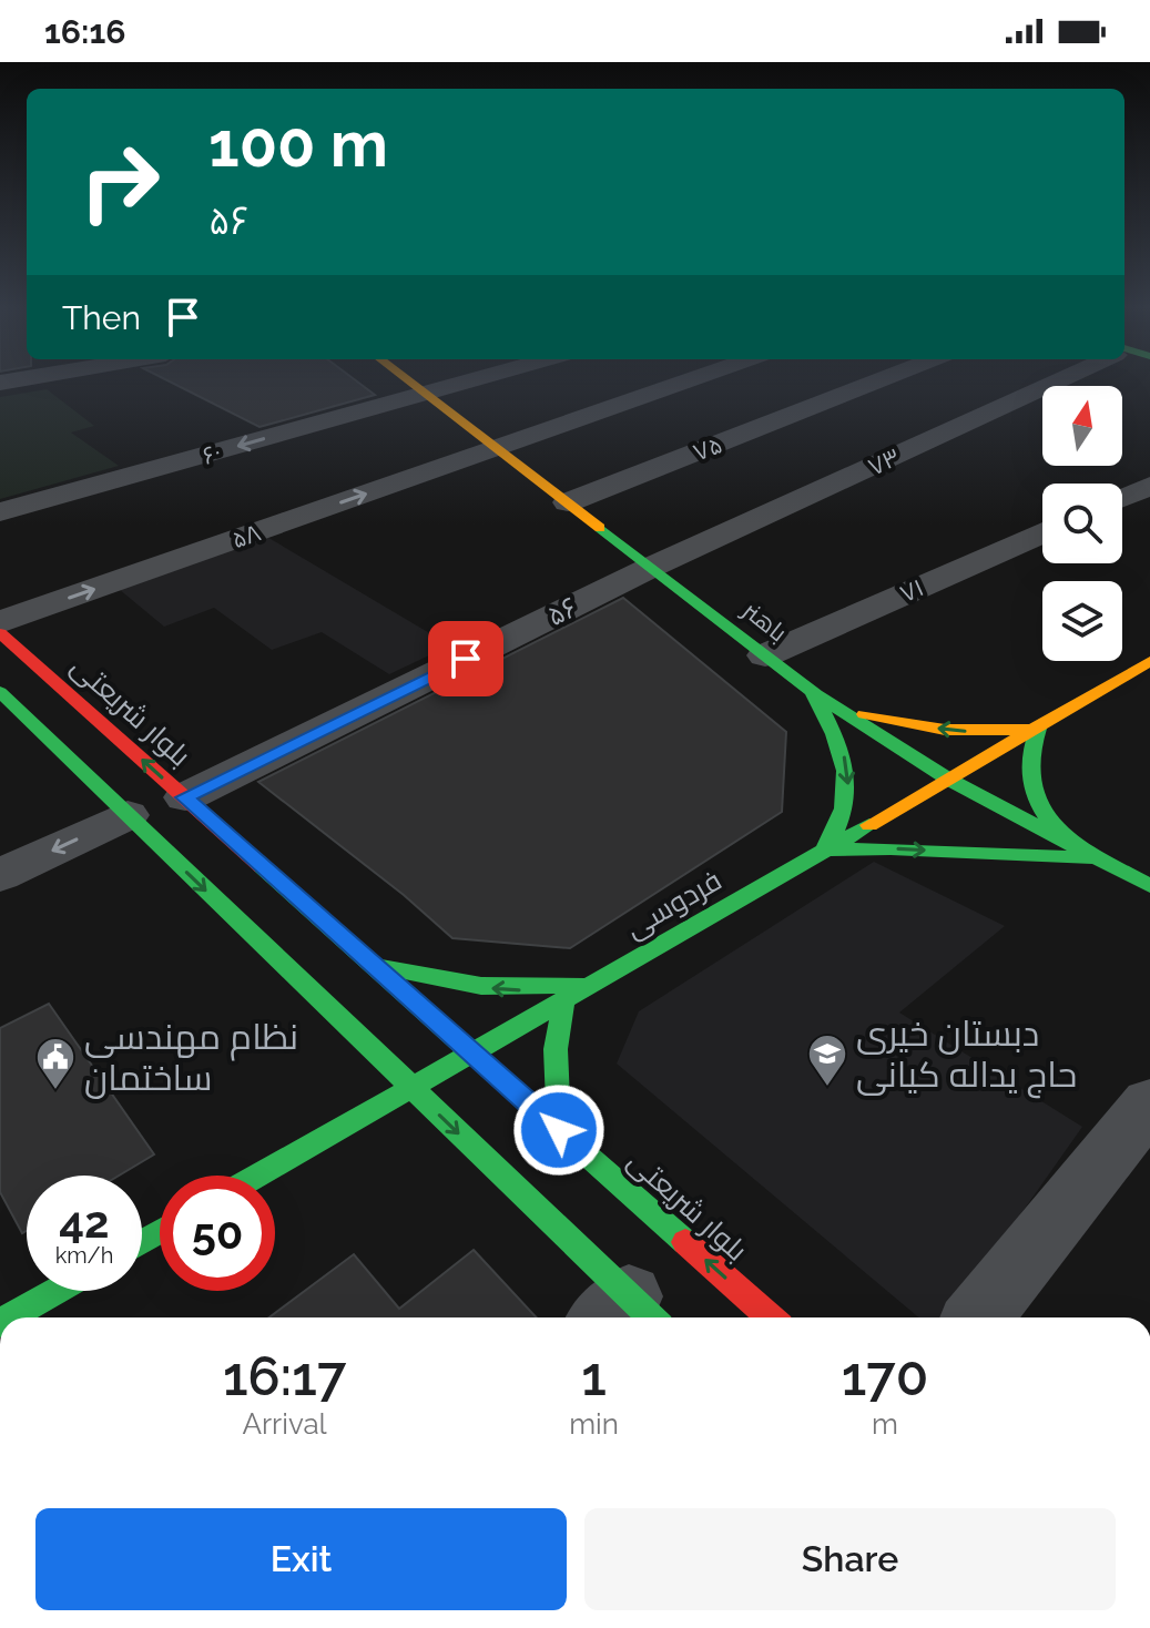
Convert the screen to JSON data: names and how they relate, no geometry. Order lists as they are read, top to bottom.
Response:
{
  "streets": {
    "main road": ["باهنر", "بلوار شریعتی", "فردوسی"],
    "street": [
      "۷۵",
      "۶۰",
      "۷۳",
      "۵۸",
      "۷۱",
      "۵۶"
    ]
  },
  "crossings": [
    ["۷۵", "باهنر"],
    ["۶۰", "باهنر"],
    ["۷۳", "۵۶"],
    ["۷۳", "باهنر"],
    ["۵۸", "باهنر"],
    ["۷۱", "باهنر"],
    ["۵۶", "باهنر"],
    ["۵۶", "بلوار شریعتی"],
    ["باهنر", "فردوسی"],
    ["بلوار شریعتی", "فردوسی"]
  ],
  "one_way": ["۶۰", "۵۸"],
  "places": {
    "school or university": ["دبستان خیری حاج یداله کیانی"],
    "public building": ["نظام مهندسی ساختمان"]
  },
  "north": "top",
  "page": {
    "status": "16:16",
    "turn": ["100 m", "۵۶"],
    "then": "Then",
    "speed": "42 km/h",
    "limit": "50",
    "eta": [
      "16:17",
      "Arrival",
      "1",
      "min",
      "170",
      "m"
    ],
    "buttons": ["Exit", "Share"]
  }
}
